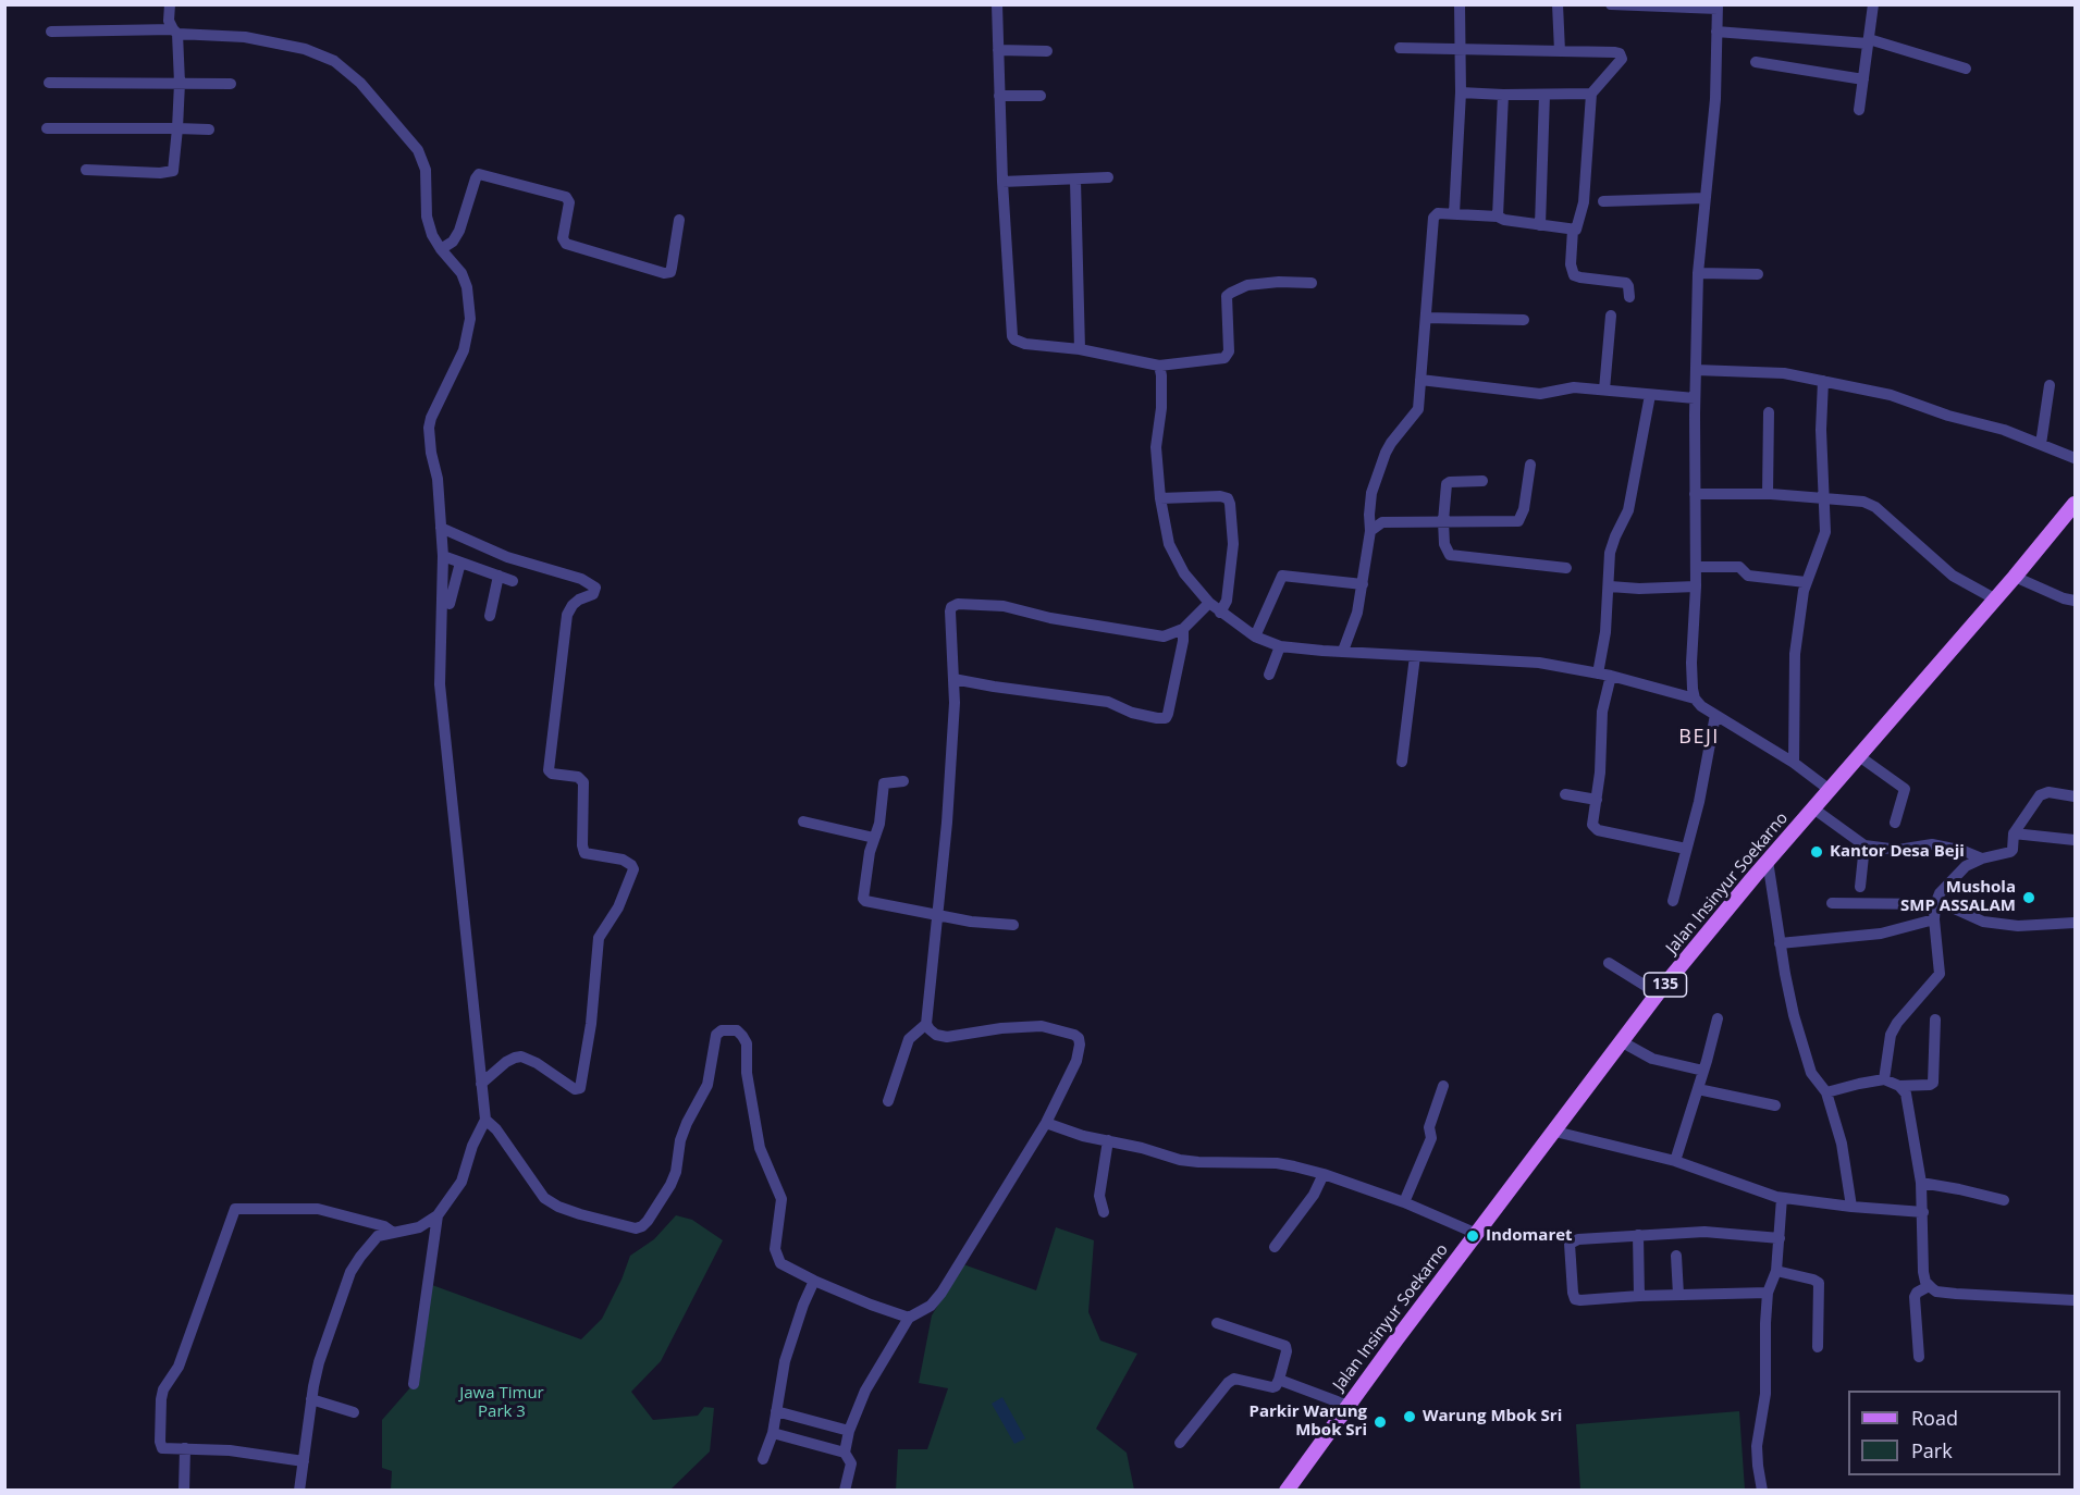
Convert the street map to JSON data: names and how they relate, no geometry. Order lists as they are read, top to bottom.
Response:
{
  "streets": {
    "main road": ["Jalan Insinyur Soekarno", "135"]
  },
  "districts": ["BEJI"],
  "parks": ["Jawa Timur Park 3"],
  "places": [
    "Kantor Desa Beji",
    "Mushola SMP ASSALAM",
    "Indomaret",
    "Warung Mbok Sri",
    "Parkir Warung Mbok Sri"
  ],
  "legend": ["Road", "Park"]
}
